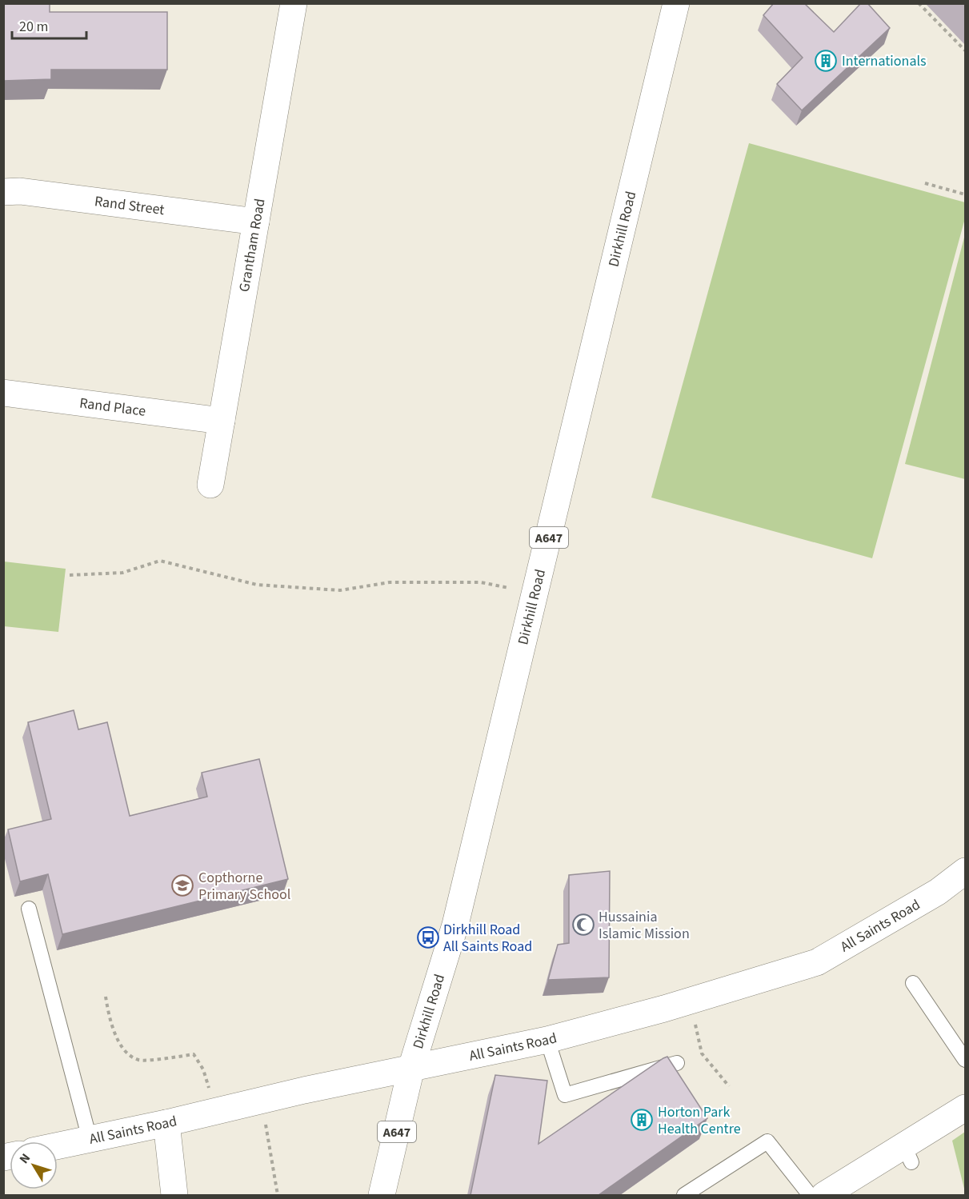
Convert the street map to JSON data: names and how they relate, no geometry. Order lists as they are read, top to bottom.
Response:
{
  "streets": {
    "street": [
      "Rand Street",
      "Dirkhill Road",
      "Grantham Road",
      "Rand Place",
      "A647",
      "All Saints Road"
    ]
  },
  "crossings": [
    ["Rand Street", "Grantham Road"],
    ["Dirkhill Road", "A647"],
    ["Dirkhill Road", "All Saints Road"],
    ["Grantham Road", "Rand Place"],
    ["A647", "All Saints Road"]
  ],
  "places": {
    "building": ["Internationals", "Horton Park Health Centre"],
    "school or university": ["Copthorne Primary School"],
    "mosque": ["Hussainia Islamic Mission"],
    "bus stop": ["Dirkhill Road All Saints Road"]
  },
  "scale_bar": "20 m",
  "north": "top left"
}
